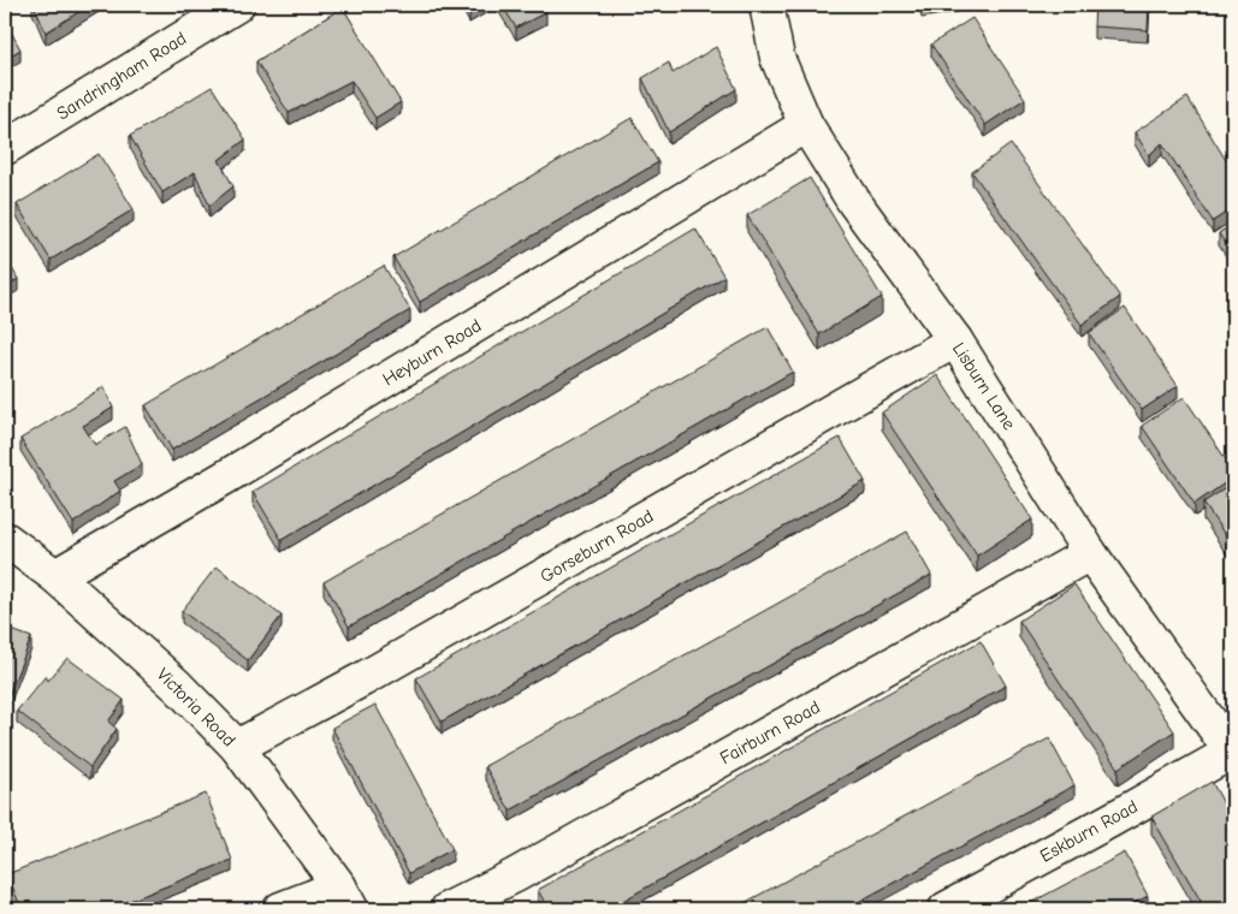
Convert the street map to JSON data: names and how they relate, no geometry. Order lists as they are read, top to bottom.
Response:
{
  "streets": {
    "street": [
      "Sandringham Road",
      "Heyburn Road",
      "Lisburn Lane",
      "Gorseburn Road",
      "Victoria Road",
      "Fairburn Road",
      "Eskburn Road"
    ]
  },
  "crossings": [
    ["Heyburn Road", "Lisburn Lane"],
    ["Heyburn Road", "Victoria Road"],
    ["Lisburn Lane", "Gorseburn Road"],
    ["Lisburn Lane", "Fairburn Road"],
    ["Lisburn Lane", "Eskburn Road"],
    ["Gorseburn Road", "Victoria Road"]
  ]
}
